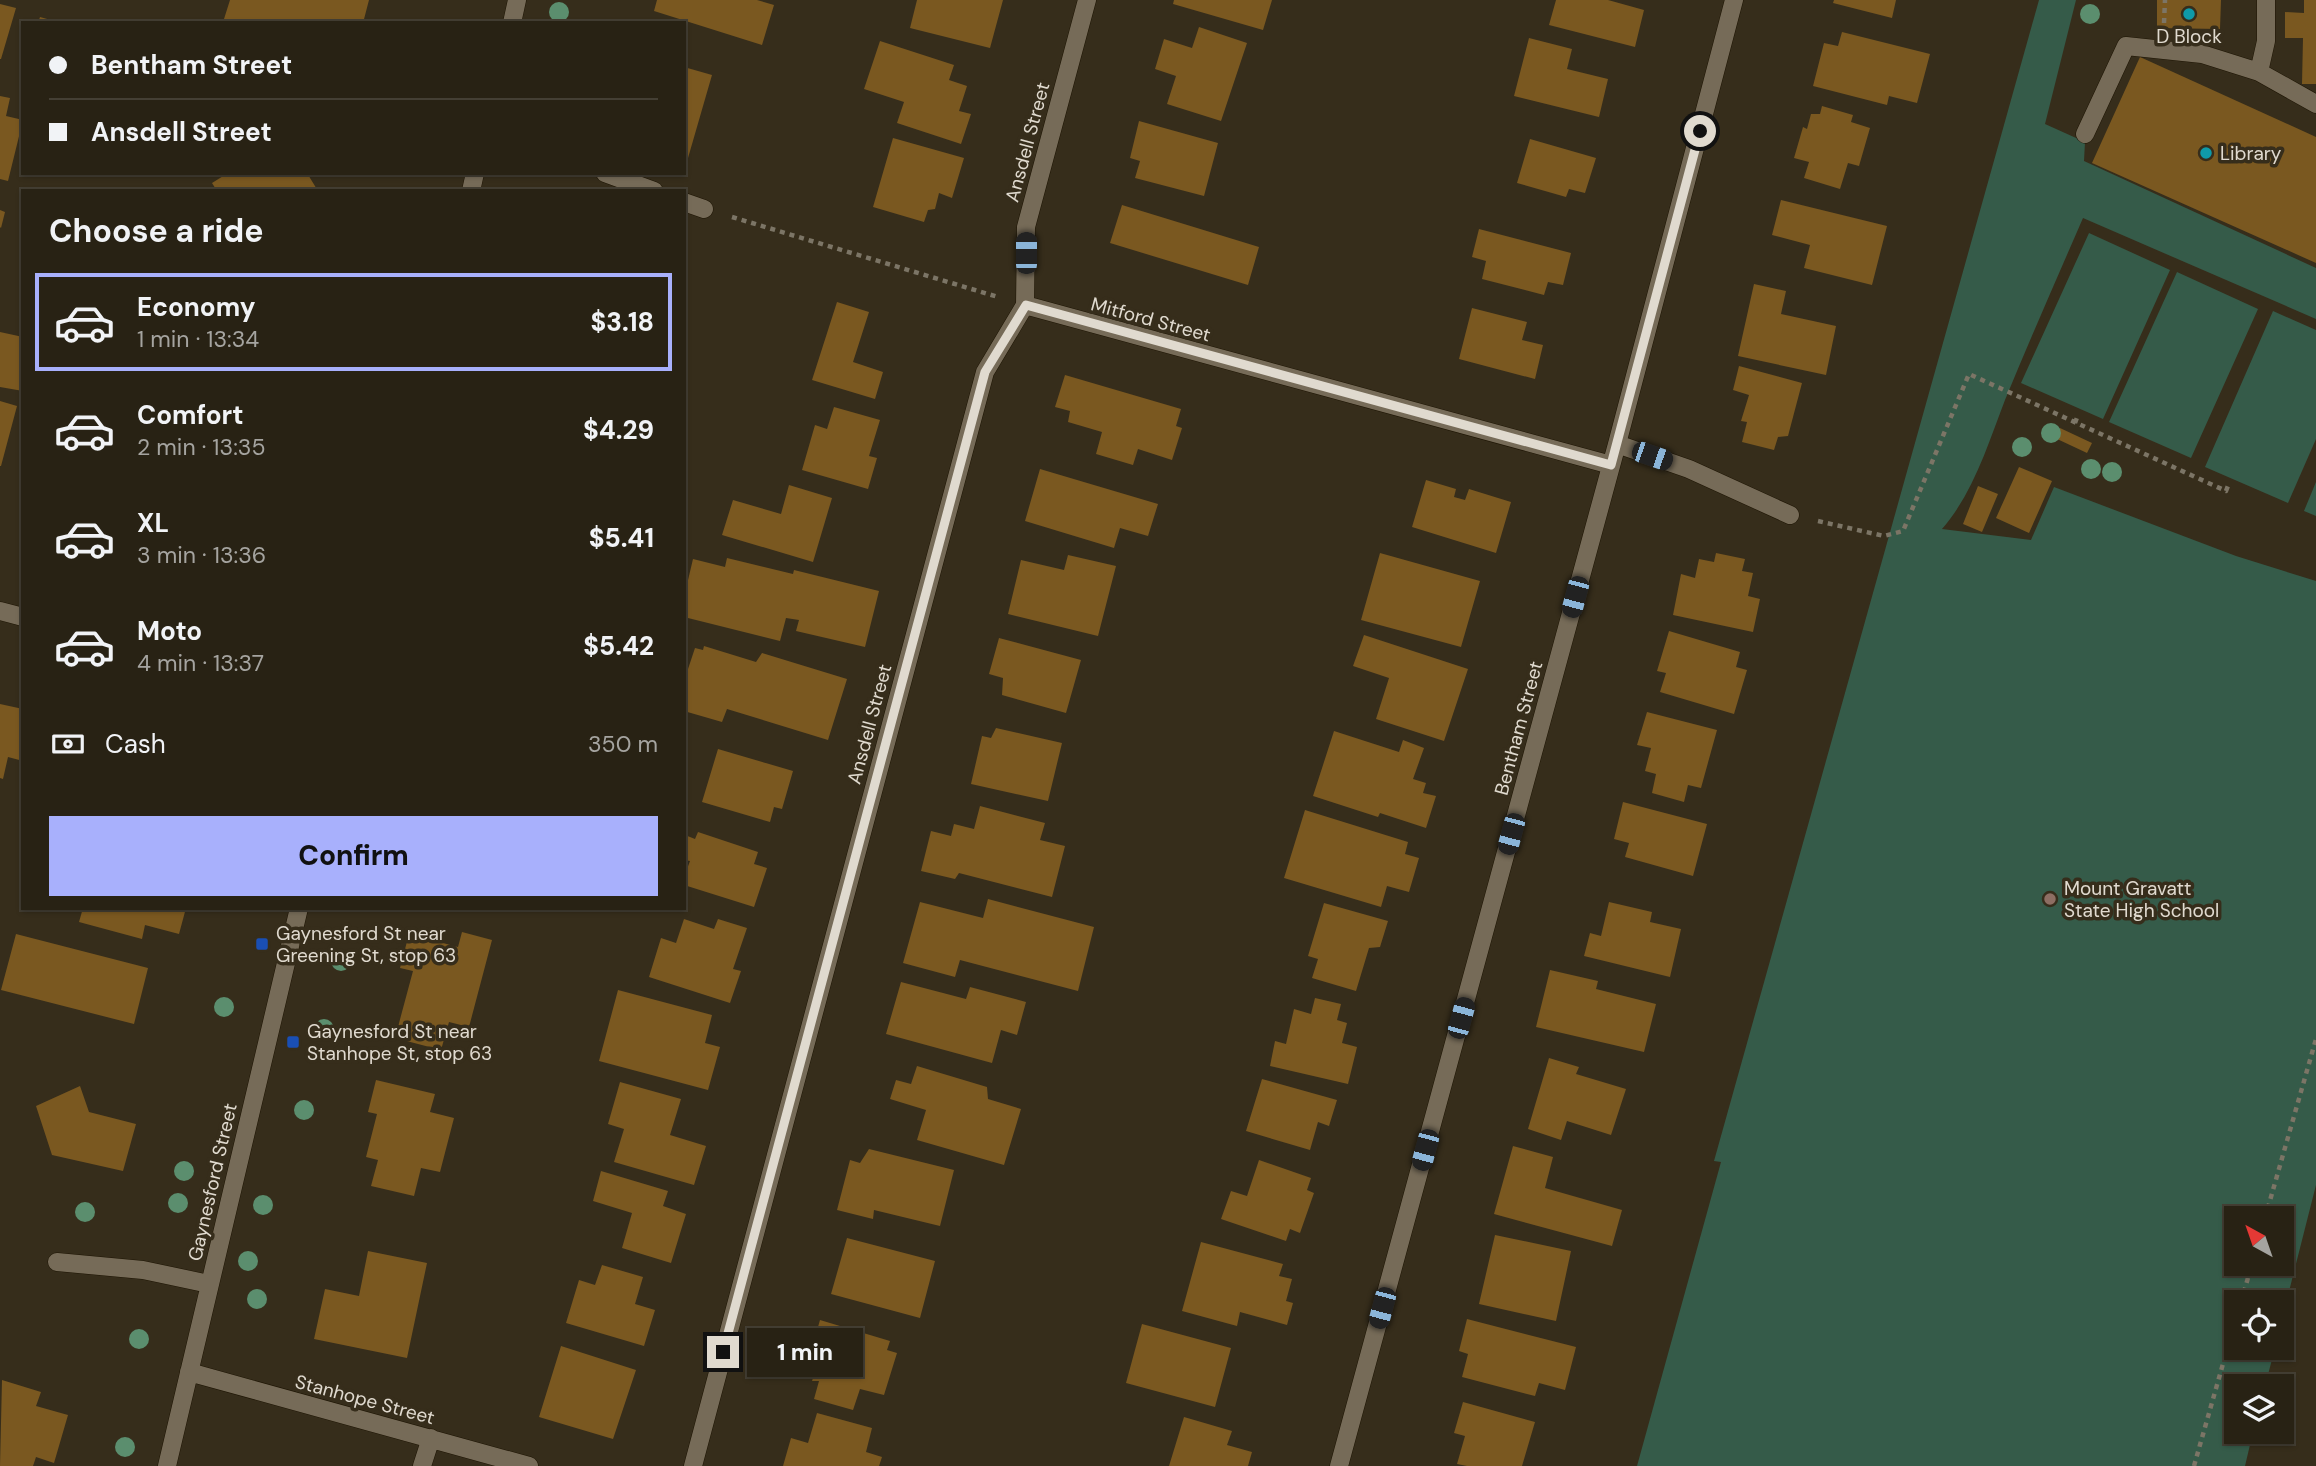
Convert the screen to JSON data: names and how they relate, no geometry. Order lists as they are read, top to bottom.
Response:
{
  "streets": {
    "street": [
      "Ansdell Street",
      "Mitford Street",
      "Bentham Street",
      "Gaynesford Street",
      "Stanhope Street"
    ]
  },
  "crossings": [
    ["Ansdell Street", "Mitford Street"],
    ["Mitford Street", "Bentham Street"],
    ["Gaynesford Street", "Stanhope Street"]
  ],
  "places": {
    "other": ["D Block", "Library", "Mount Gravatt State High School"],
    "transit": ["Gaynesford St near Greening St, stop 63", "Gaynesford St near Stanhope St, stop 63"]
  },
  "north": "top left",
  "page": {
    "banner": ["Bentham Street", "Ansdell Street"],
    "heading": "Choose a ride",
    "list": [
      {
        "name": "Economy",
        "note": "1 min · 13:34",
        "value": "$3.18"
      },
      {
        "name": "Comfort",
        "note": "2 min · 13:35",
        "value": "$4.29"
      },
      {
        "name": "XL",
        "note": "3 min · 13:36",
        "value": "$5.41"
      },
      {
        "name": "Moto",
        "note": "4 min · 13:37",
        "value": "$5.42"
      }
    ],
    "pay": ["Cash", "350 m"],
    "buttons": "Confirm",
    "bubble": "1 min"
  }
}
